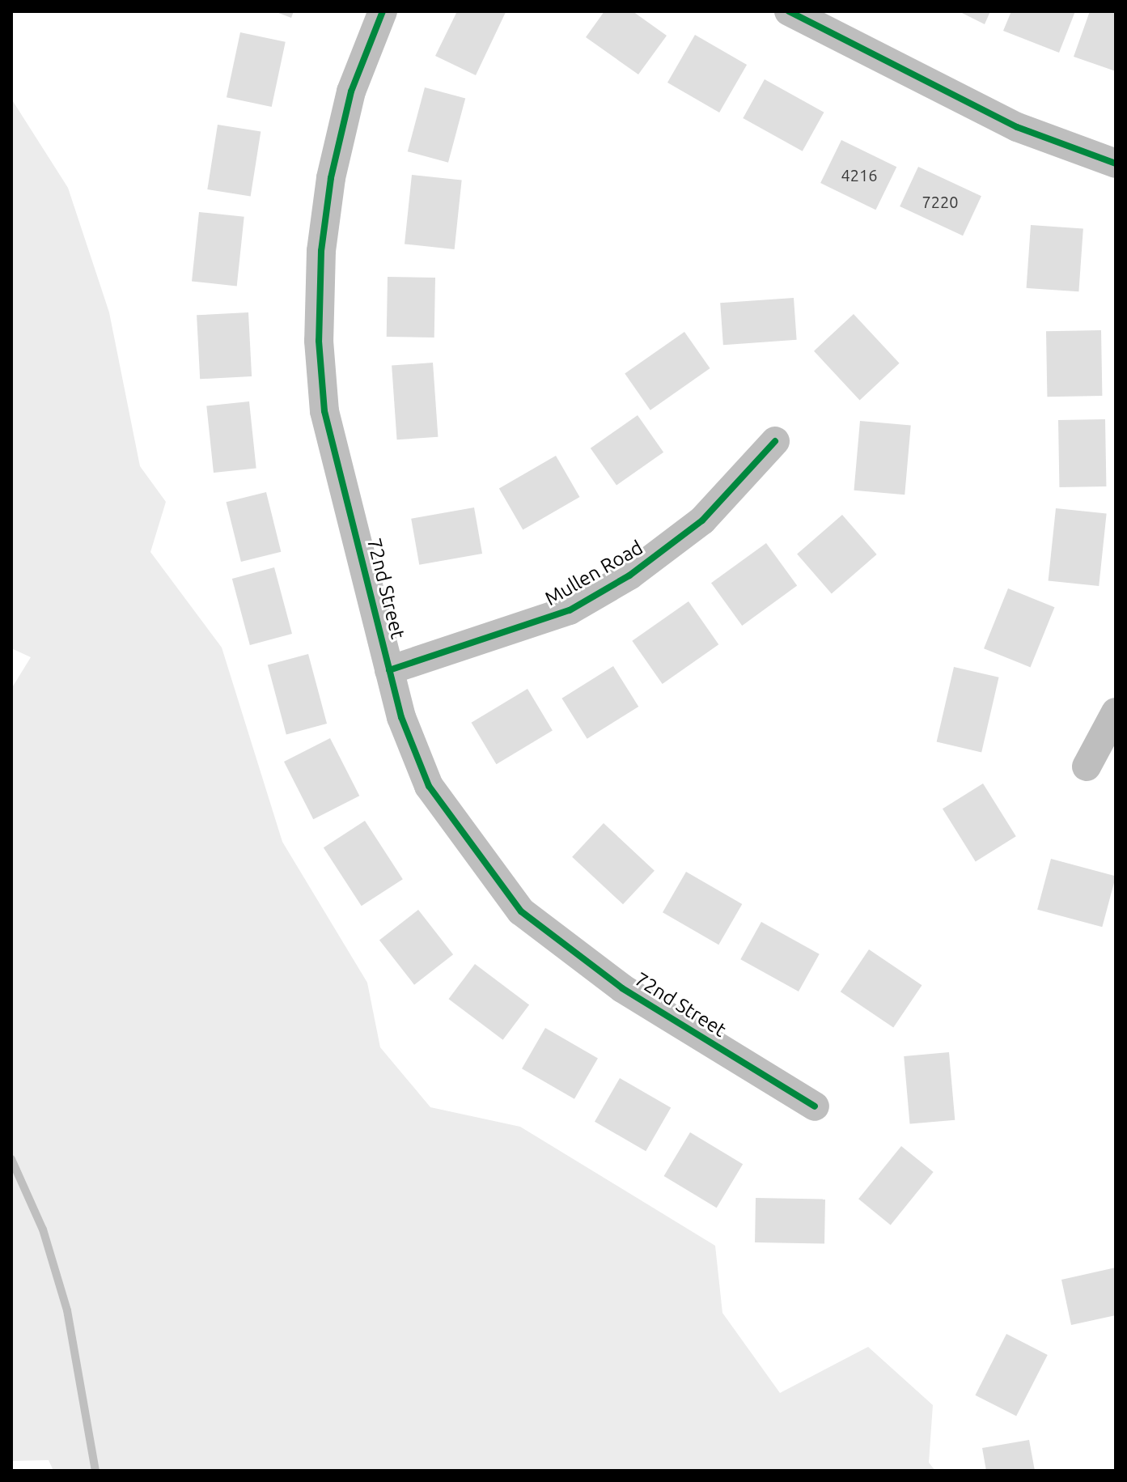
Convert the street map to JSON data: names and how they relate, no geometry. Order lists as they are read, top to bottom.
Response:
{
  "streets": {
    "street": ["Mullen Road", "72nd Street"]
  },
  "crossings": [
    ["Mullen Road", "72nd Street"]
  ],
  "house_numbers": ["4216", "7220"]
}
